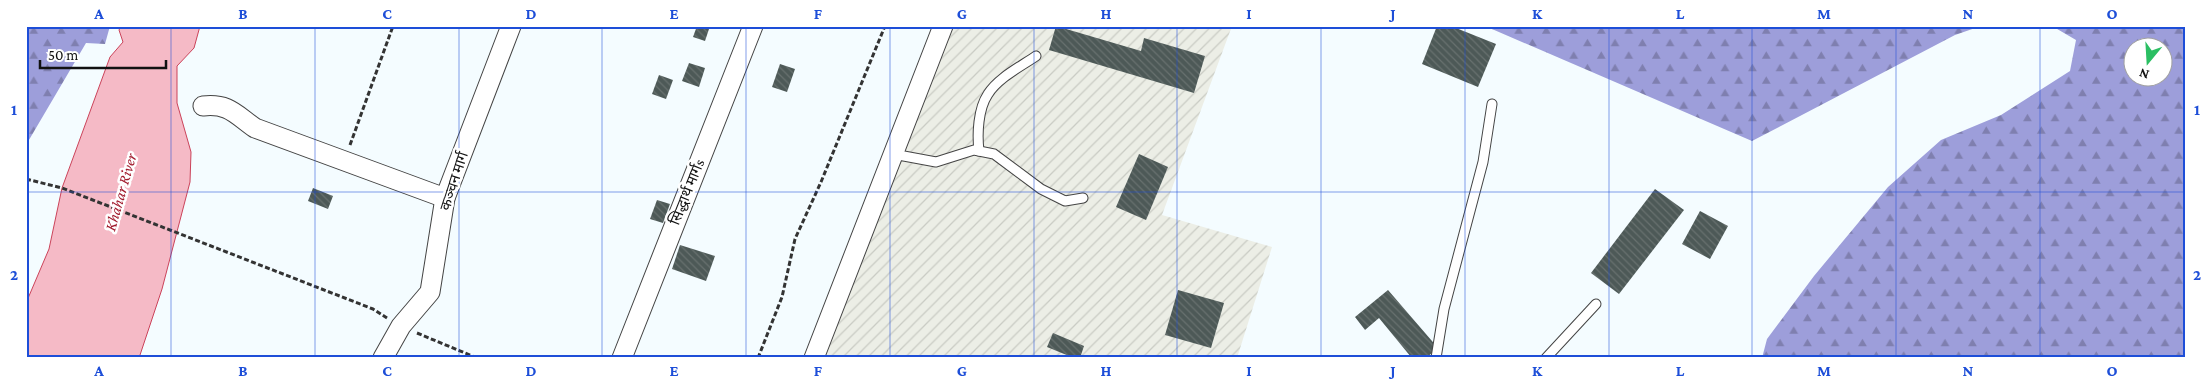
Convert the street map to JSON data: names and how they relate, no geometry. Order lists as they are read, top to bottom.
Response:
{
  "streets": {
    "street": ["कञ्चन मार्ग", "सिद्धार्थ मार्गs"]
  },
  "water": ["Khahar River"],
  "scale_bar": "50 m",
  "north": "bottom",
  "grid": {
    "columns": [
      "A",
      "B",
      "C",
      "D",
      "E",
      "F",
      "G",
      "H",
      "I",
      "J",
      "K",
      "L",
      "M",
      "N",
      "O"
    ],
    "rows": ["1", "2"]
  }
}
